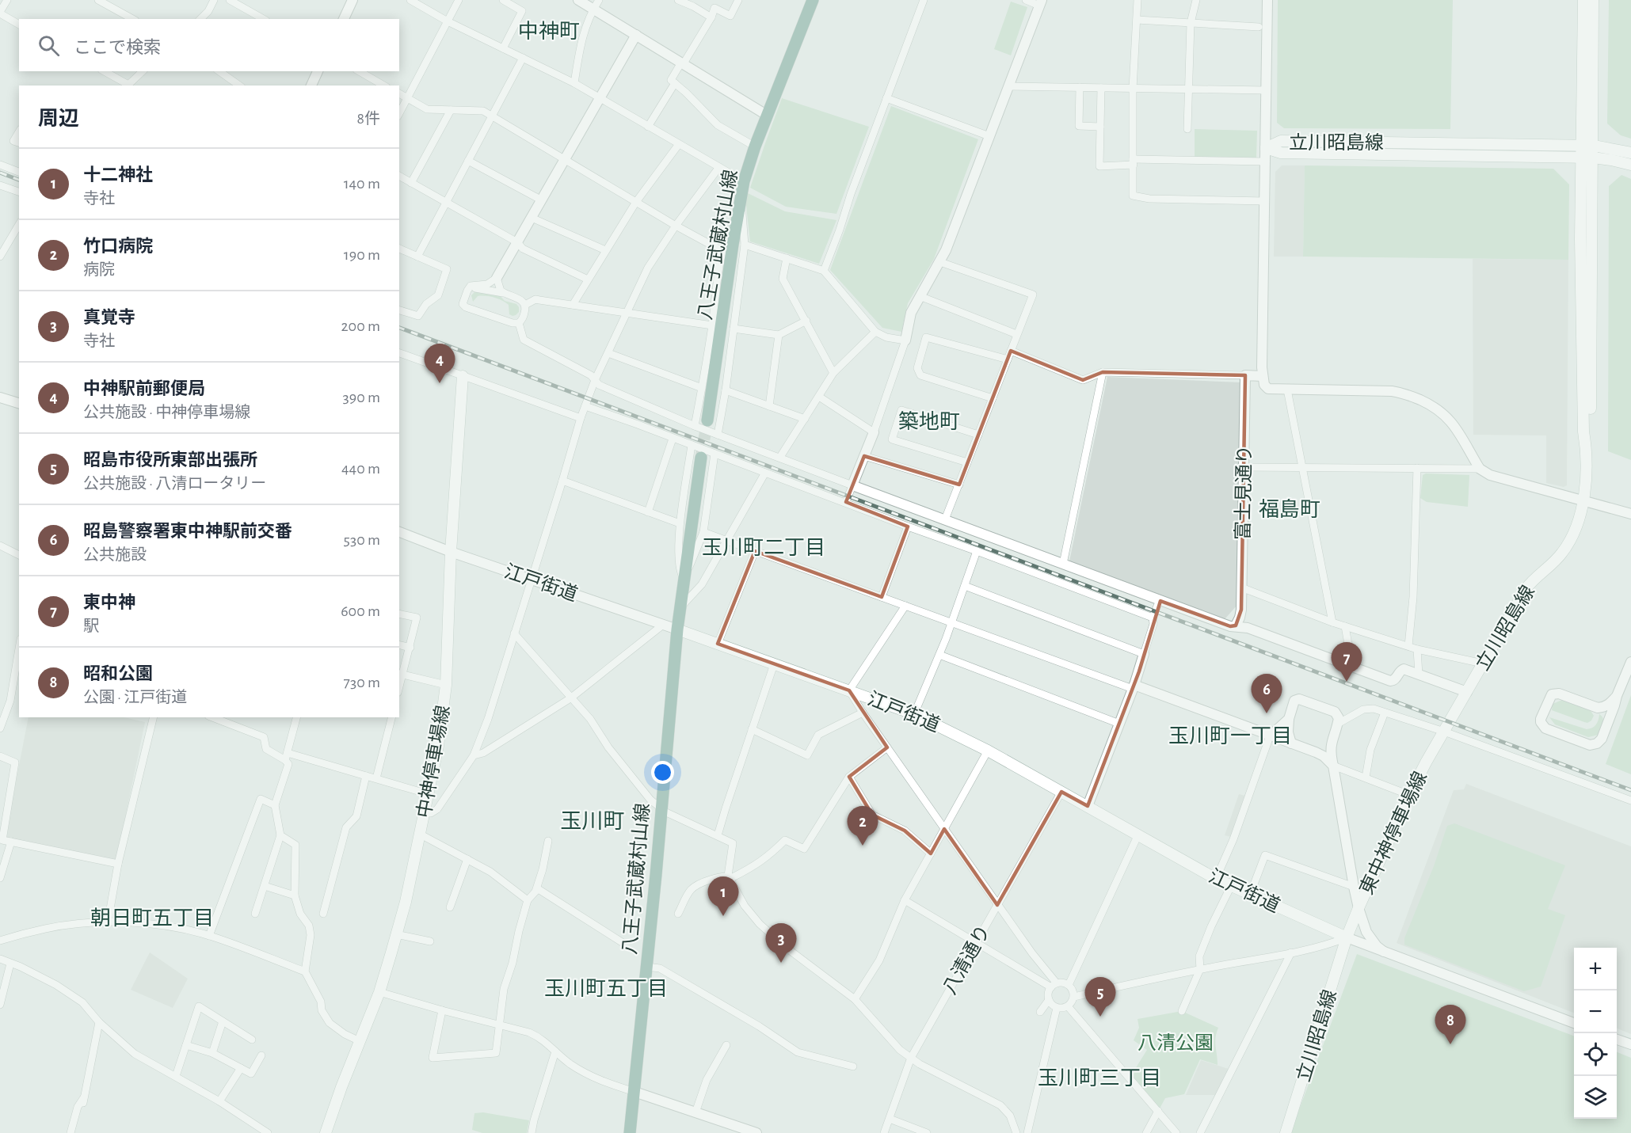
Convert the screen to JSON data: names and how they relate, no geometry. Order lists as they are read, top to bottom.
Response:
{
  "streets": {
    "main road": [
      "立川昭島線",
      "八王子武蔵村山線",
      "江戸街道",
      "中神停車場線",
      "東中神停車場線"
    ],
    "street": ["富士見通り", "八清通り"]
  },
  "crossings": [
    ["立川昭島線", "江戸街道"],
    ["立川昭島線", "東中神停車場線"],
    ["八王子武蔵村山線", "江戸街道"],
    ["江戸街道", "中神停車場線"],
    ["江戸街道", "東中神停車場線"],
    ["江戸街道", "八清通り"]
  ],
  "districts": [
    "中神町",
    "築地町",
    "福島町",
    "玉川町二丁目",
    "玉川町一丁目",
    "玉川町",
    "朝日町五丁目",
    "玉川町五丁目",
    "玉川町三丁目"
  ],
  "parks": ["八清公園"],
  "page": {
    "search": "ここで検索",
    "heading": ["周辺", "8件"],
    "list": [
      {
        "mark": "1",
        "name": "十二神社",
        "note": "寺社",
        "value": "140 m"
      },
      {
        "mark": "2",
        "name": "竹口病院",
        "note": "病院",
        "value": "190 m"
      },
      {
        "mark": "3",
        "name": "真覚寺",
        "note": "寺社",
        "value": "200 m"
      },
      {
        "mark": "4",
        "name": "中神駅前郵便局",
        "note": "公共施設 · 中神停車場線",
        "value": "390 m"
      },
      {
        "mark": "5",
        "name": "昭島市役所東部出張所",
        "note": "公共施設 · 八清ロータリー",
        "value": "440 m"
      },
      {
        "mark": "6",
        "name": "昭島警察署東中神駅前交番",
        "note": "公共施設",
        "value": "530 m"
      },
      {
        "mark": "7",
        "name": "東中神",
        "note": "駅",
        "value": "600 m"
      },
      {
        "mark": "8",
        "name": "昭和公園",
        "note": "公園 · 江戸街道",
        "value": "730 m"
      }
    ],
    "pins": [
      "4",
      "7",
      "6",
      "2",
      "1",
      "3",
      "5",
      "8"
    ],
    "map_buttons": ["+", "−"]
  }
}
